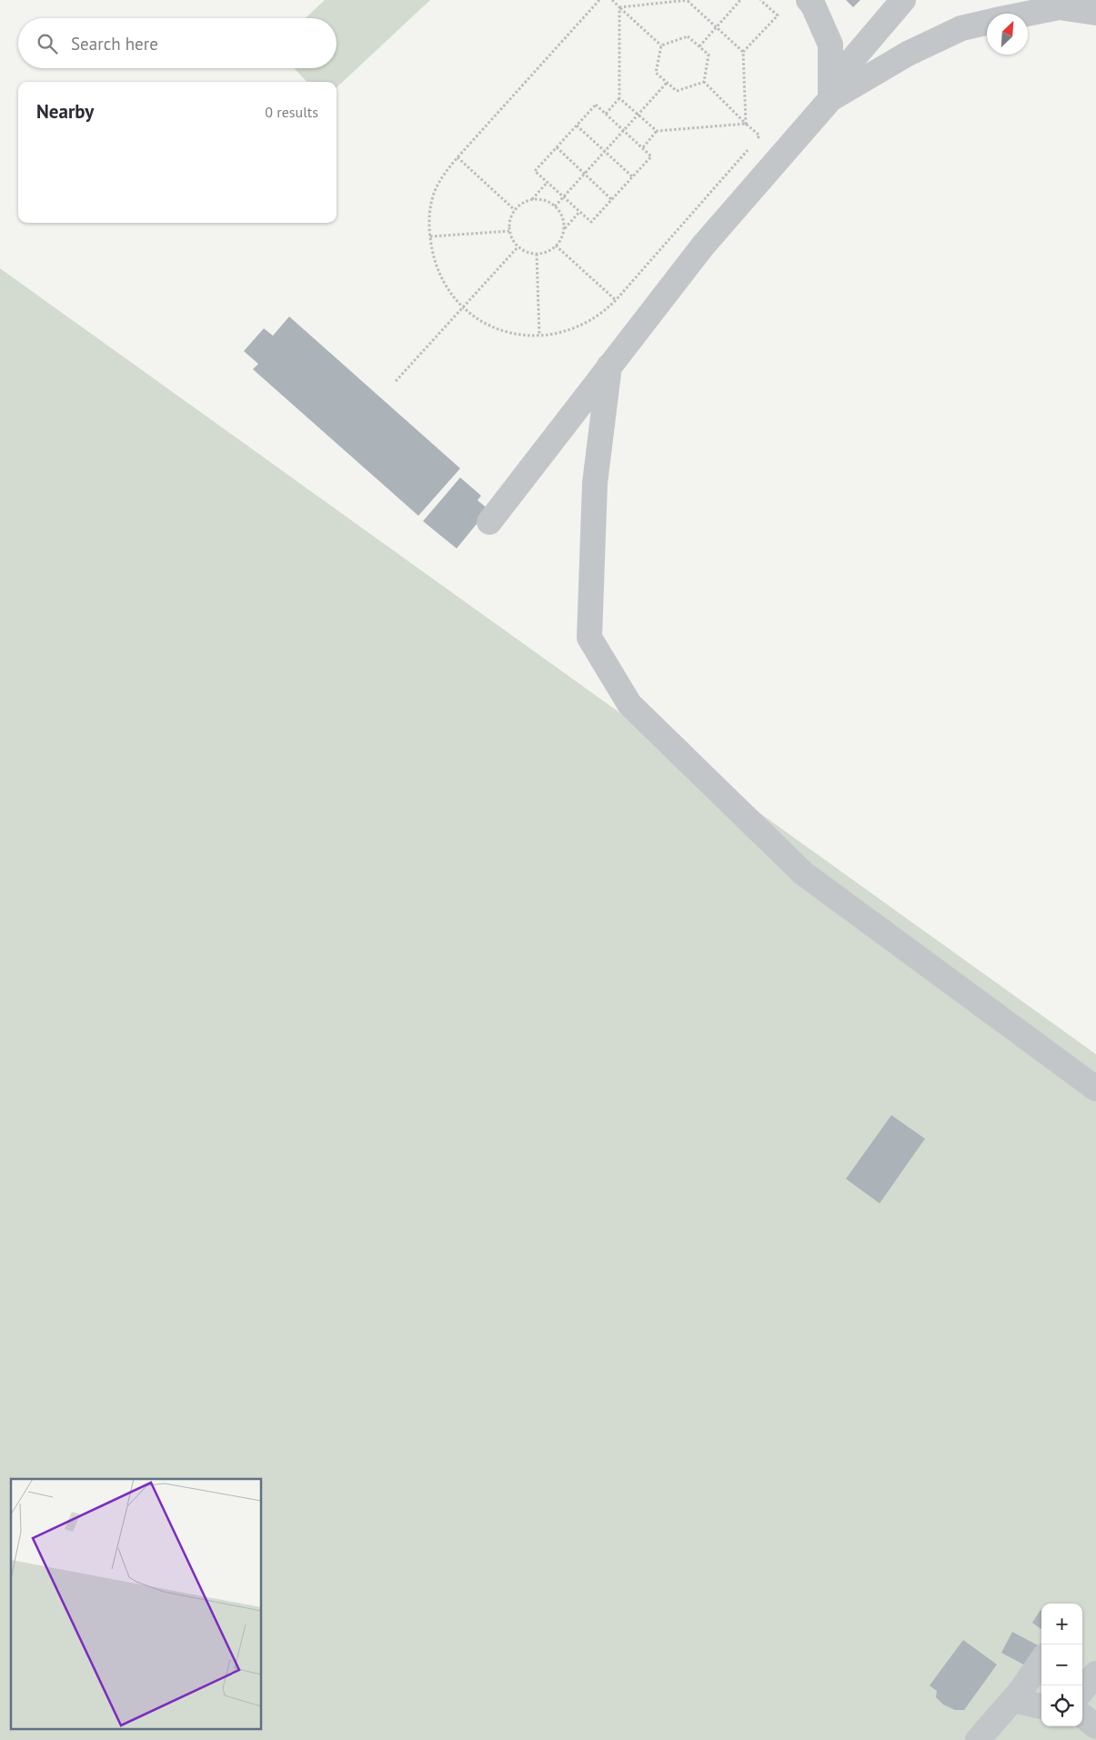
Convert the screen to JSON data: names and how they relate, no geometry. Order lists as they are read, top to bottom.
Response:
{
  "north": "top right",
  "page": {
    "search": "Search here",
    "heading": ["Nearby", "0 results"],
    "map_buttons": ["+", "−"]
  }
}
